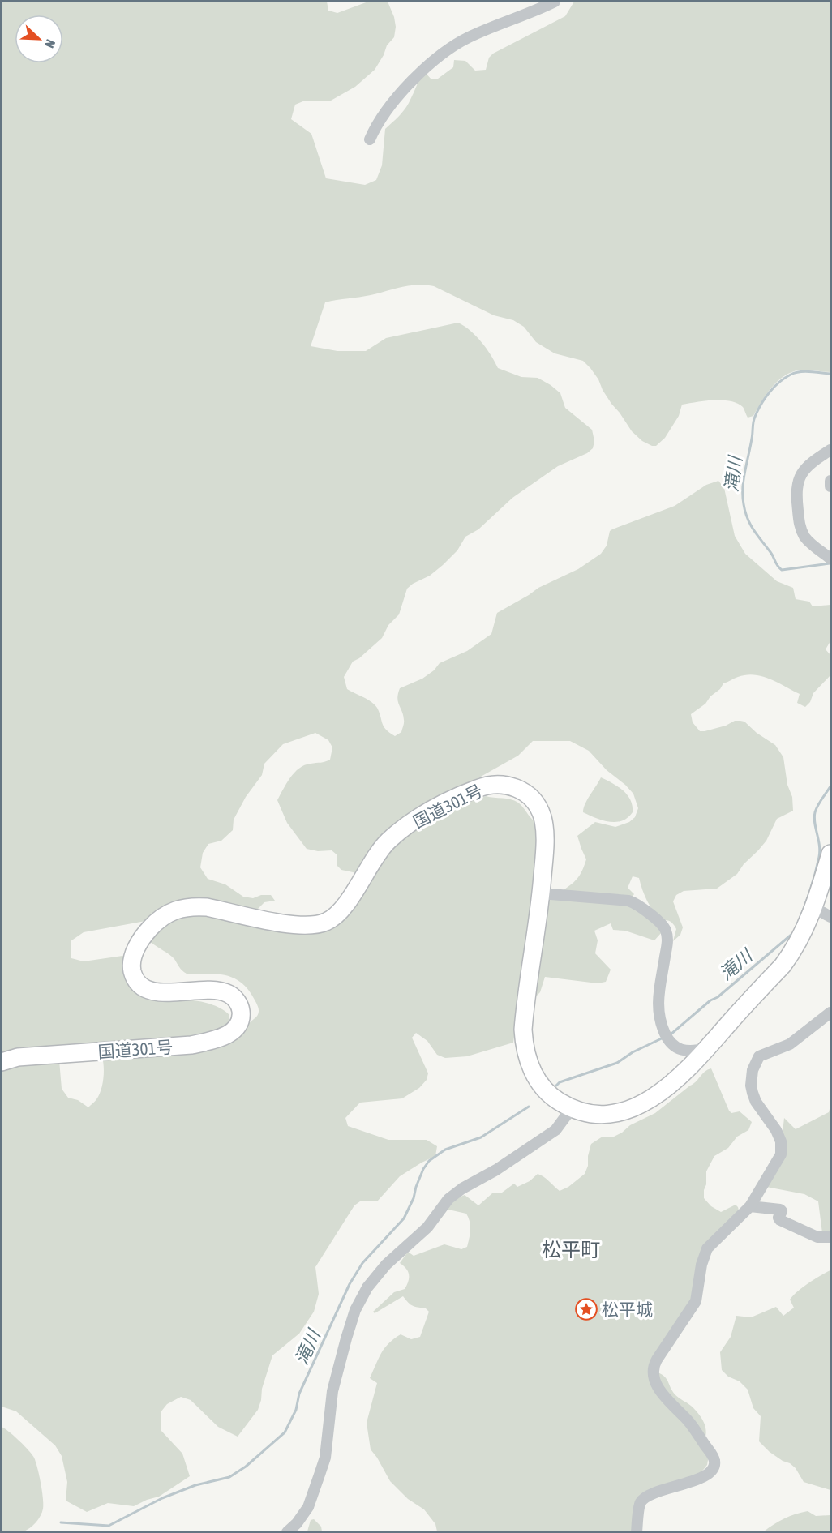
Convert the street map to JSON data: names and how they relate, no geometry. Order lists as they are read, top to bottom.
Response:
{
  "streets": {
    "highway": ["国道301号"]
  },
  "districts": ["松平町"],
  "water": ["滝川"],
  "places": {
    "place": ["松平城"]
  },
  "north": "bottom right"
}
